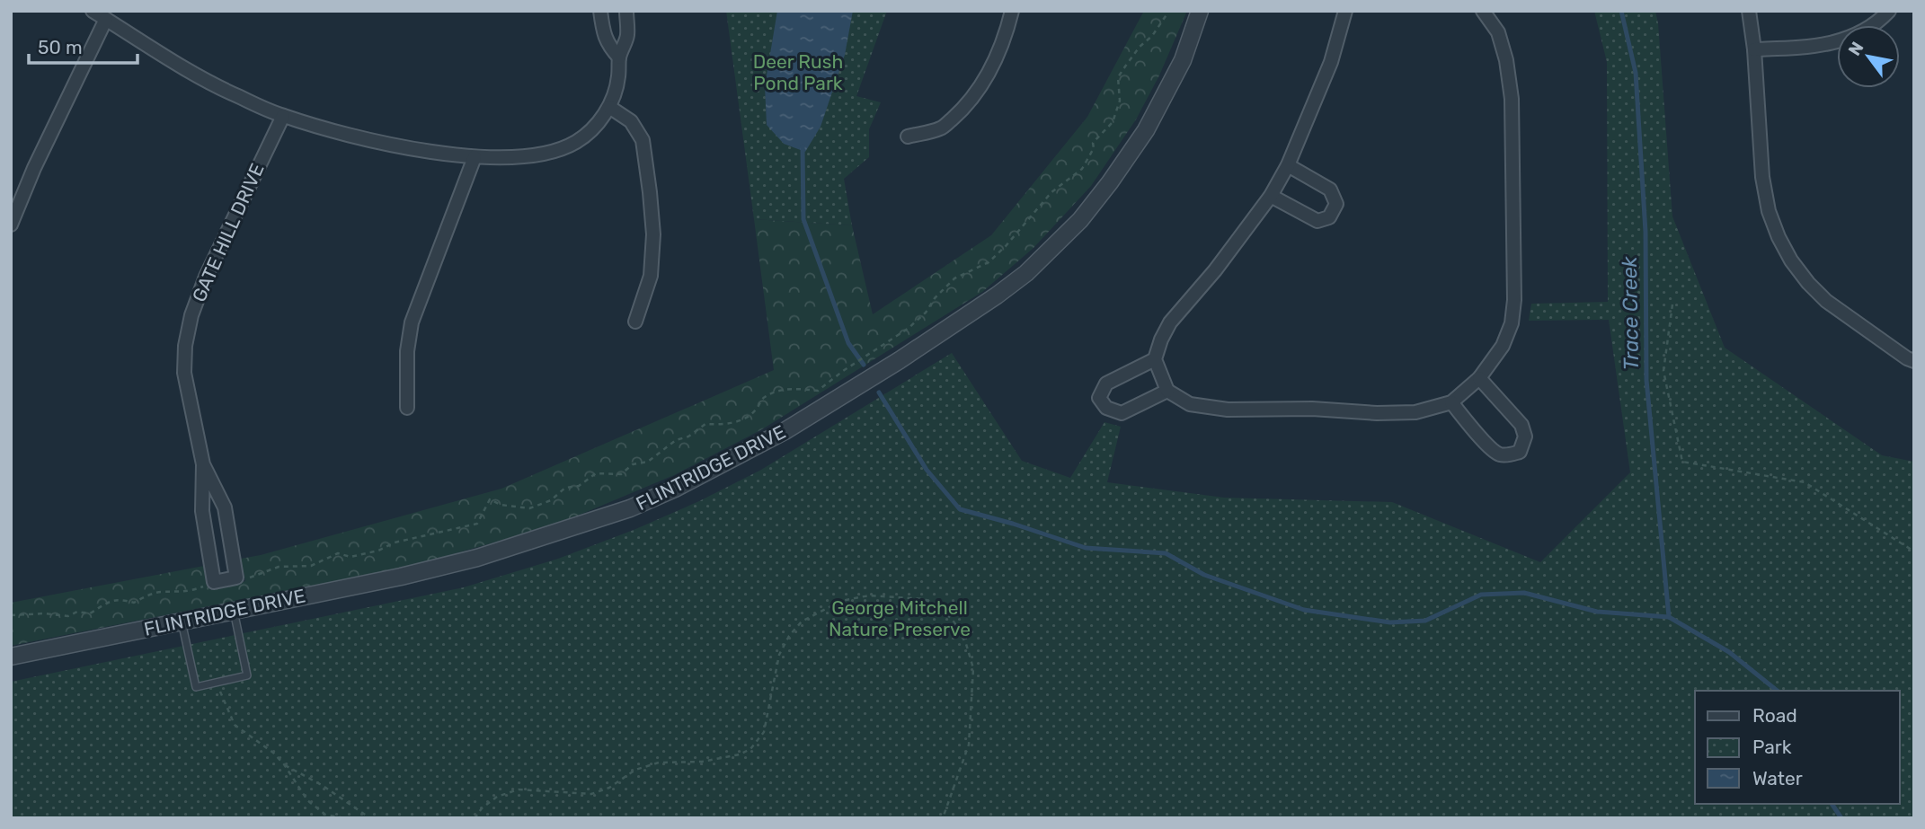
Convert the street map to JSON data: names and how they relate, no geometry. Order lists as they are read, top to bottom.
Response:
{
  "streets": {
    "street": ["GATE HILL DRIVE", "FLINTRIDGE DRIVE"]
  },
  "water": ["Trace Creek"],
  "parks": ["Deer Rush Pond Park", "George Mitchell Nature Preserve"],
  "legend": ["Road", "Park", "Water"],
  "scale_bar": "50 m",
  "north": "top left"
}
